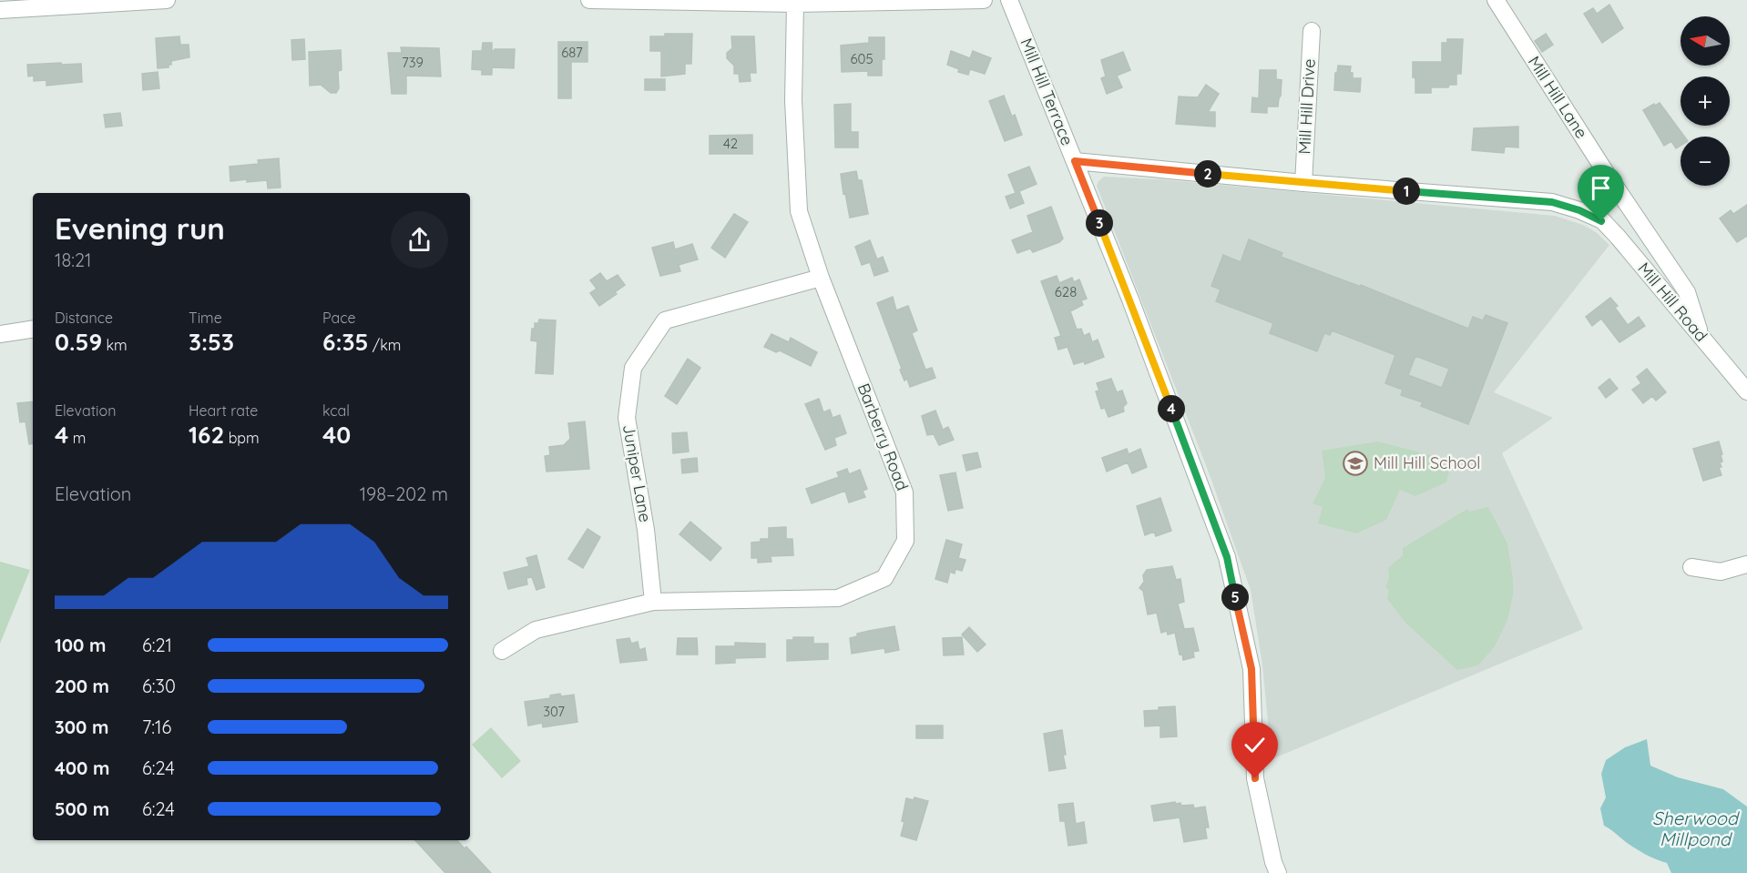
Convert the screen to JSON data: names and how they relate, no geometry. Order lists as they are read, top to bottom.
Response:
{
  "streets": {
    "street": [
      "Mill Hill Terrace",
      "Mill Hill Lane",
      "Mill Hill Drive",
      "Mill Hill Road",
      "Barberry Road",
      "Juniper Lane"
    ]
  },
  "crossings": [
    ["Mill Hill Terrace", "Mill Hill Road"],
    ["Mill Hill Lane", "Mill Hill Road"],
    ["Mill Hill Drive", "Mill Hill Road"],
    ["Barberry Road", "Juniper Lane"]
  ],
  "water": ["Sherwood Millpond"],
  "places": {
    "school or university": ["Mill Hill School"]
  },
  "house_numbers": [
    "687",
    "605",
    "739",
    "42",
    "628",
    "307"
  ],
  "north": "left",
  "page": {
    "map_buttons": ["+", "−"],
    "pins": [
      "2",
      "1",
      "3",
      "4",
      "5"
    ],
    "heading": ["Evening run", "18:21"],
    "stats": [
      ["Distance", "0.59 km"],
      ["Time", "3:53"],
      ["Pace", "6:35 /km"],
      ["Elevation", "4 m"],
      ["Heart rate", "162 bpm"],
      ["kcal", "40"]
    ],
    "chart": ["Elevation", "198–202 m"],
    "list": [
      {
        "name": "100 m",
        "note": "6:21"
      },
      {
        "name": "200 m",
        "note": "6:30"
      },
      {
        "name": "300 m",
        "note": "7:16"
      },
      {
        "name": "400 m",
        "note": "6:24"
      },
      {
        "name": "500 m",
        "note": "6:24"
      }
    ]
  }
}
